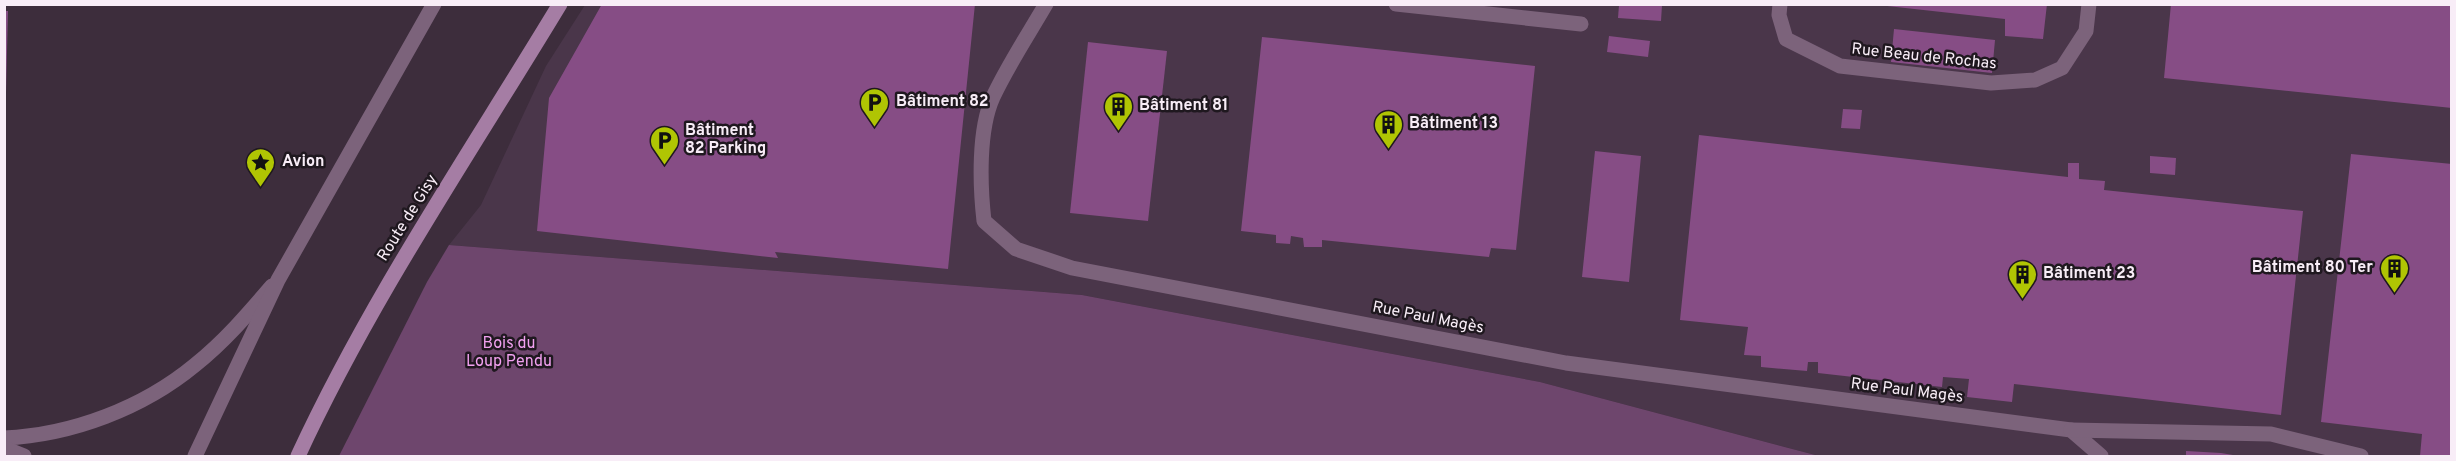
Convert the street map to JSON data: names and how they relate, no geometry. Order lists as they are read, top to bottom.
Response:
{
  "streets": {
    "street": ["Rue Beau de Rochas", "Route de Gisy", "Rue Paul Magès"]
  },
  "parks": ["Bois du Loup Pendu"],
  "places": {
    "parking": ["Bâtiment 82", "Bâtiment 82 Parking"],
    "building": [
      "Bâtiment 81",
      "Bâtiment 13",
      "Bâtiment 80 Ter",
      "Bâtiment 23"
    ],
    "place": ["Avion"]
  }
}
